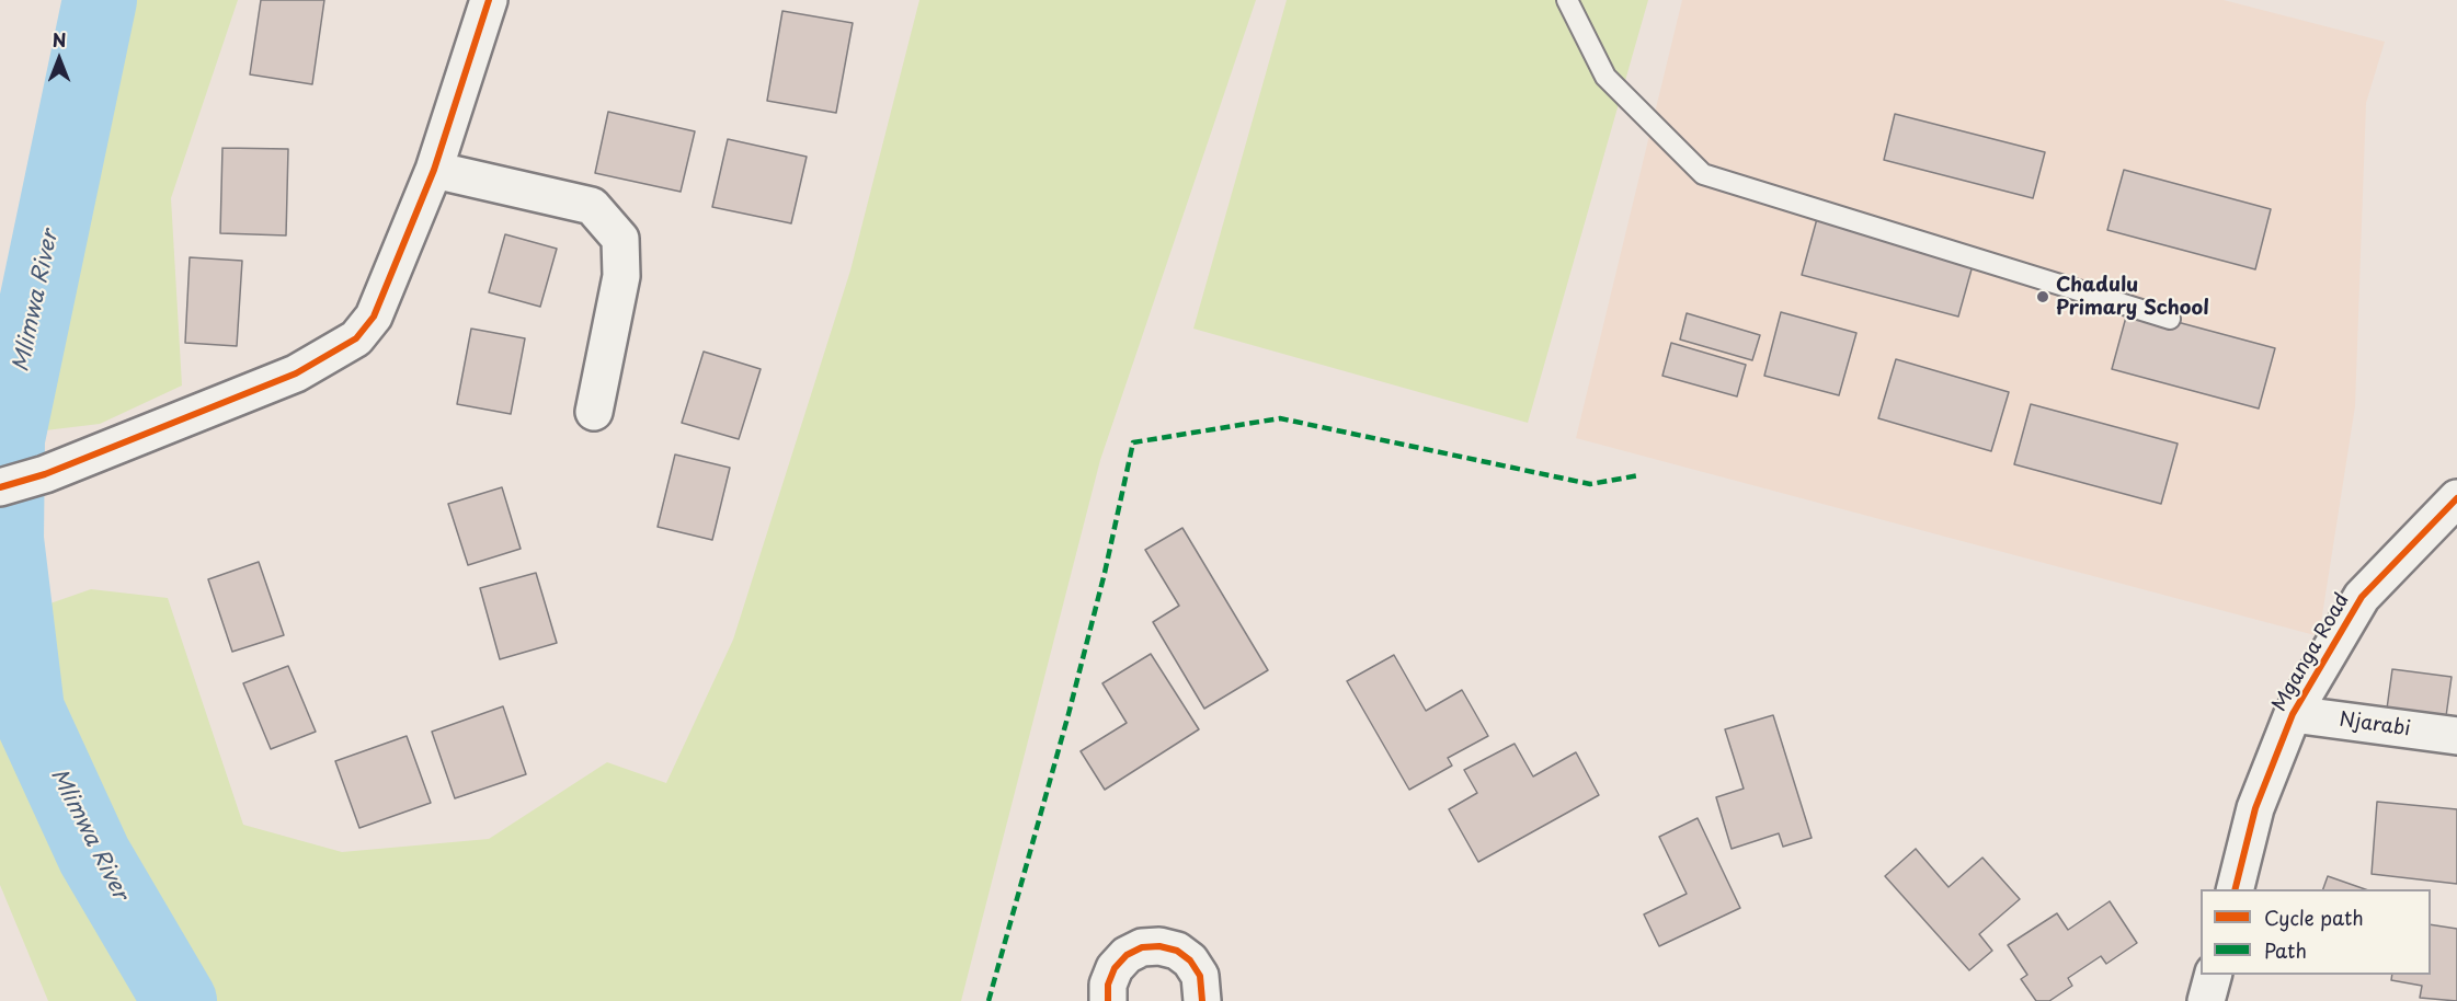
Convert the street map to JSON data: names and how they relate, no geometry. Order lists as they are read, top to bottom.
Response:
{
  "streets": {
    "street": ["Mganga Road", "Njarabi"]
  },
  "crossings": [
    ["Mganga Road", "Njarabi"]
  ],
  "water": ["Mlimwa River"],
  "places": ["Chadulu Primary School"],
  "legend": ["Cycle path", "Path"],
  "north": "top"
}
